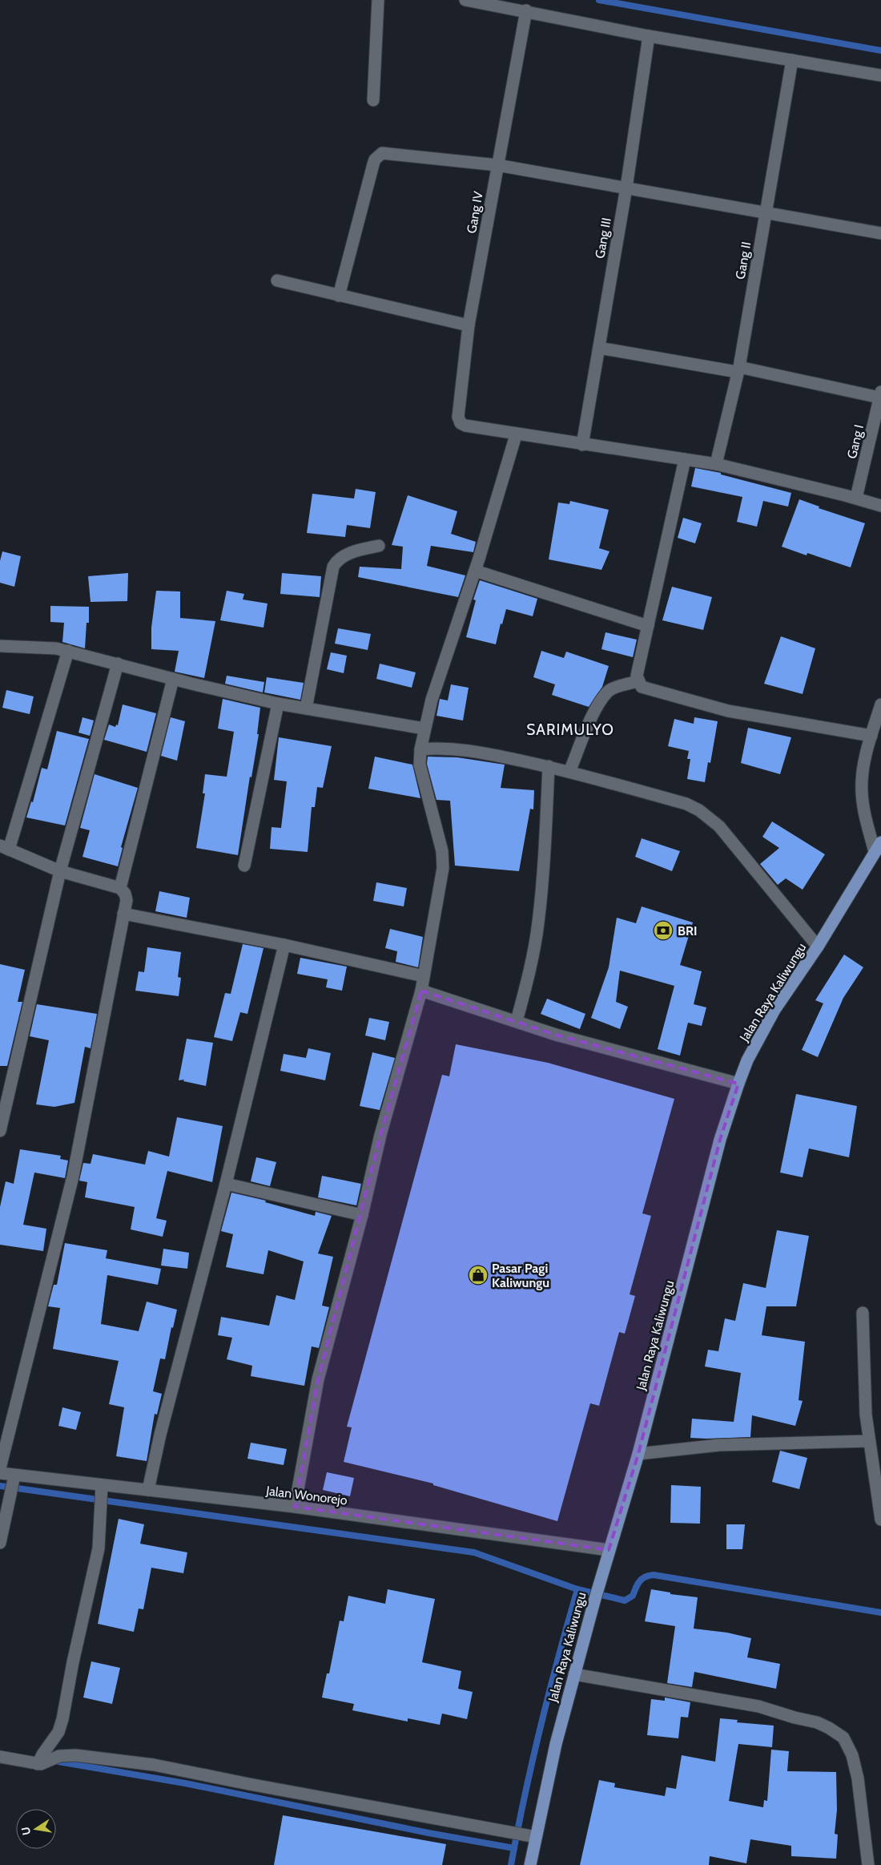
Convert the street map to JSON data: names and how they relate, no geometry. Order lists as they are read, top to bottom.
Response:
{
  "streets": {
    "main road": ["Jalan Raya Kaliwungu"],
    "street": [
      "Gang IV",
      "Gang III",
      "Gang II",
      "Gang I",
      "Jalan Wonorejo"
    ]
  },
  "crossings": [
    ["Jalan Raya Kaliwungu", "Jalan Wonorejo"]
  ],
  "districts": ["SARIMULYO"],
  "places": {
    "bank": ["BRI"],
    "shop": ["Pasar Pagi Kaliwungu"]
  },
  "north": "left"
}
